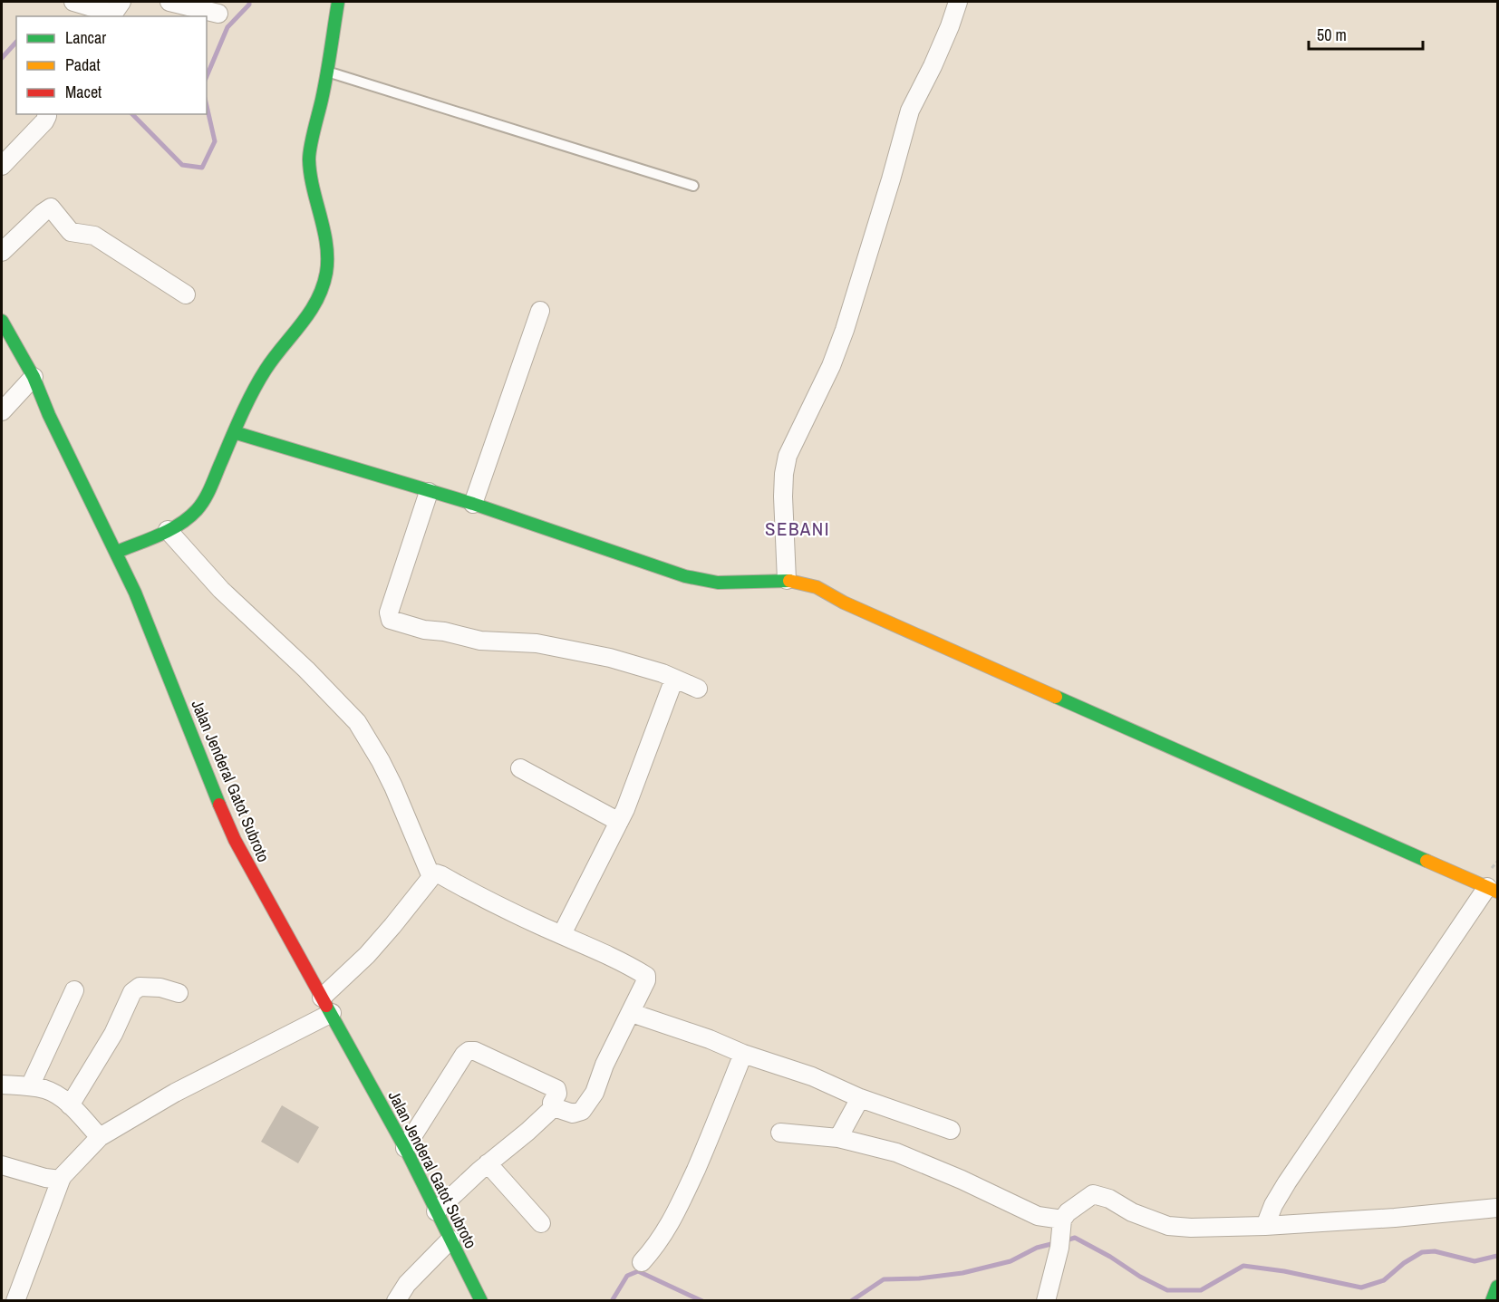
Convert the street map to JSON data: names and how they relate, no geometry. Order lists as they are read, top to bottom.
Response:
{
  "streets": {
    "main road": ["Jalan Jenderal Gatot Subroto"]
  },
  "districts": ["SEBANI"],
  "legend": ["Lancar", "Padat", "Macet"],
  "scale_bar": "50 m"
}
